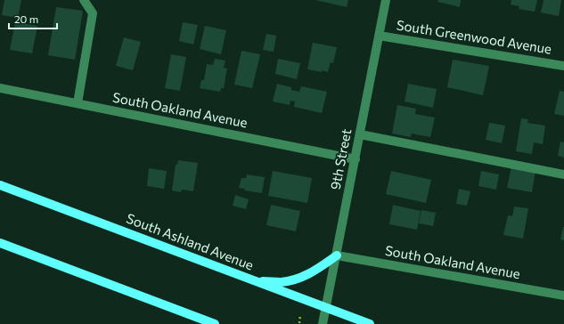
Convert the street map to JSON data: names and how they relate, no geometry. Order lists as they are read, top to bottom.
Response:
{
  "streets": {
    "main road": ["South Ashland Avenue"],
    "street": ["South Greenwood Avenue", "South Oakland Avenue", "9th Street"]
  },
  "crossings": [
    ["South Greenwood Avenue", "9th Street"],
    ["South Oakland Avenue", "9th Street"],
    ["9th Street", "South Ashland Avenue"]
  ],
  "scale_bar": "20 m"
}
